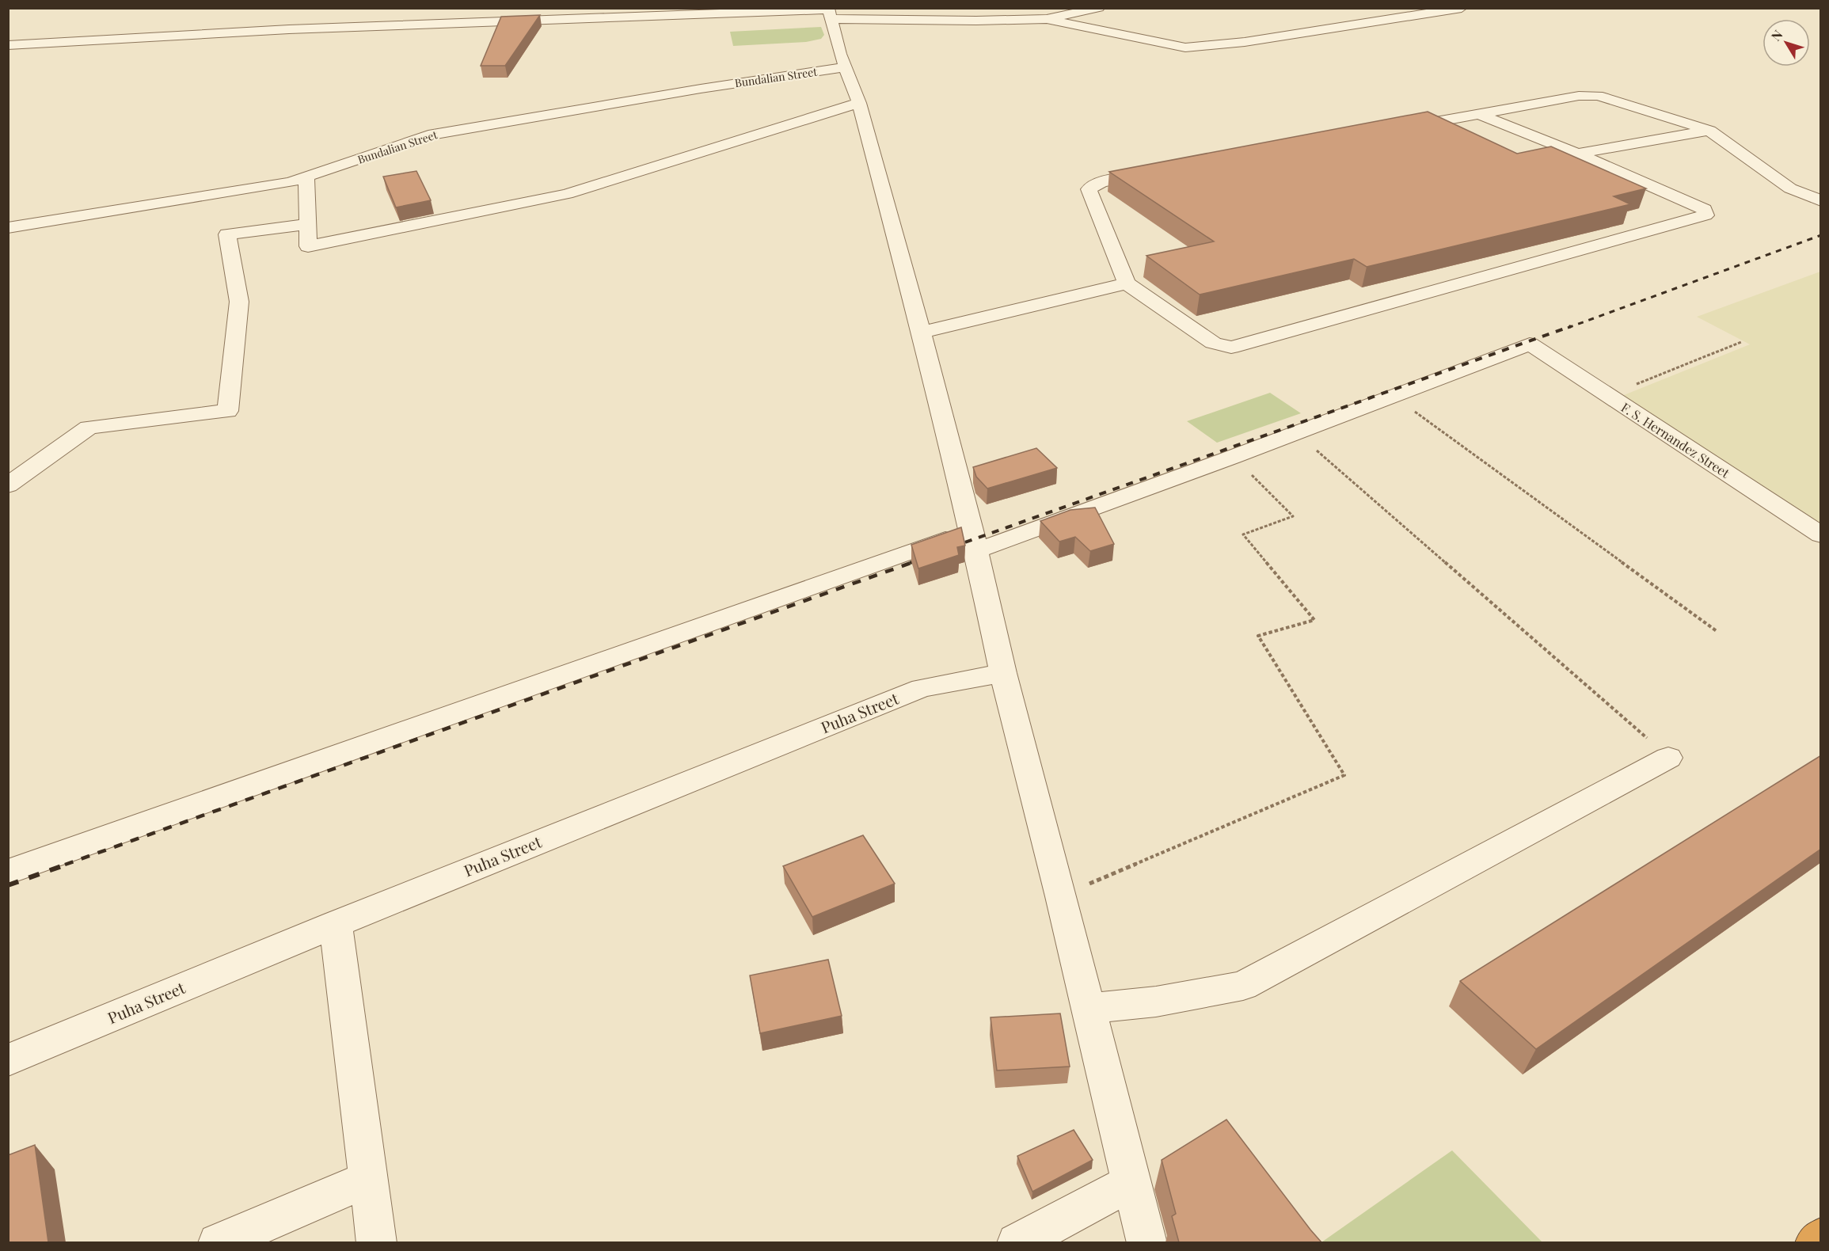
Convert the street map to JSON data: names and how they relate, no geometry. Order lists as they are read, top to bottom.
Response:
{
  "streets": {
    "street": ["Bundalian Street", "F. S. Hernandez Street", "Puha Street"]
  },
  "north": "top left"
}
